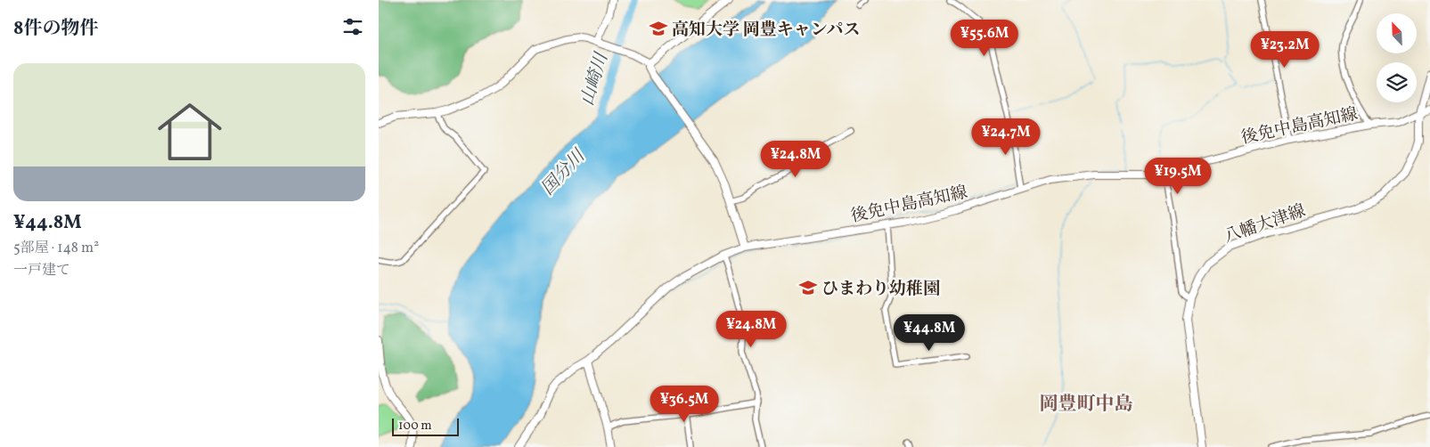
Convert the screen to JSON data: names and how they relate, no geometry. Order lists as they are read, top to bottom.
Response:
{
  "streets": {
    "main road": ["後免中島高知線", "八幡大津線"]
  },
  "crossings": [
    ["後免中島高知線", "八幡大津線"]
  ],
  "districts": ["岡豊町中島"],
  "water": ["山崎川", "国分川"],
  "places": {
    "school or university": ["高知大学 岡豊キャンパス", "ひまわり幼稚園"]
  },
  "scale_bar": "100 m",
  "north": "top left",
  "page": {
    "heading": "8件の物件",
    "price": [
      "¥55.6M",
      "¥23.2M",
      "¥24.7M",
      "¥24.8M",
      "¥19.5M",
      "¥24.8M",
      "¥44.8M",
      "¥36.5M"
    ],
    "list": [
      {
        "name": "¥44.8M",
        "note": "5部屋 · 148 m² · 一戸建て"
      }
    ],
    "scale": "100 m"
  }
}
